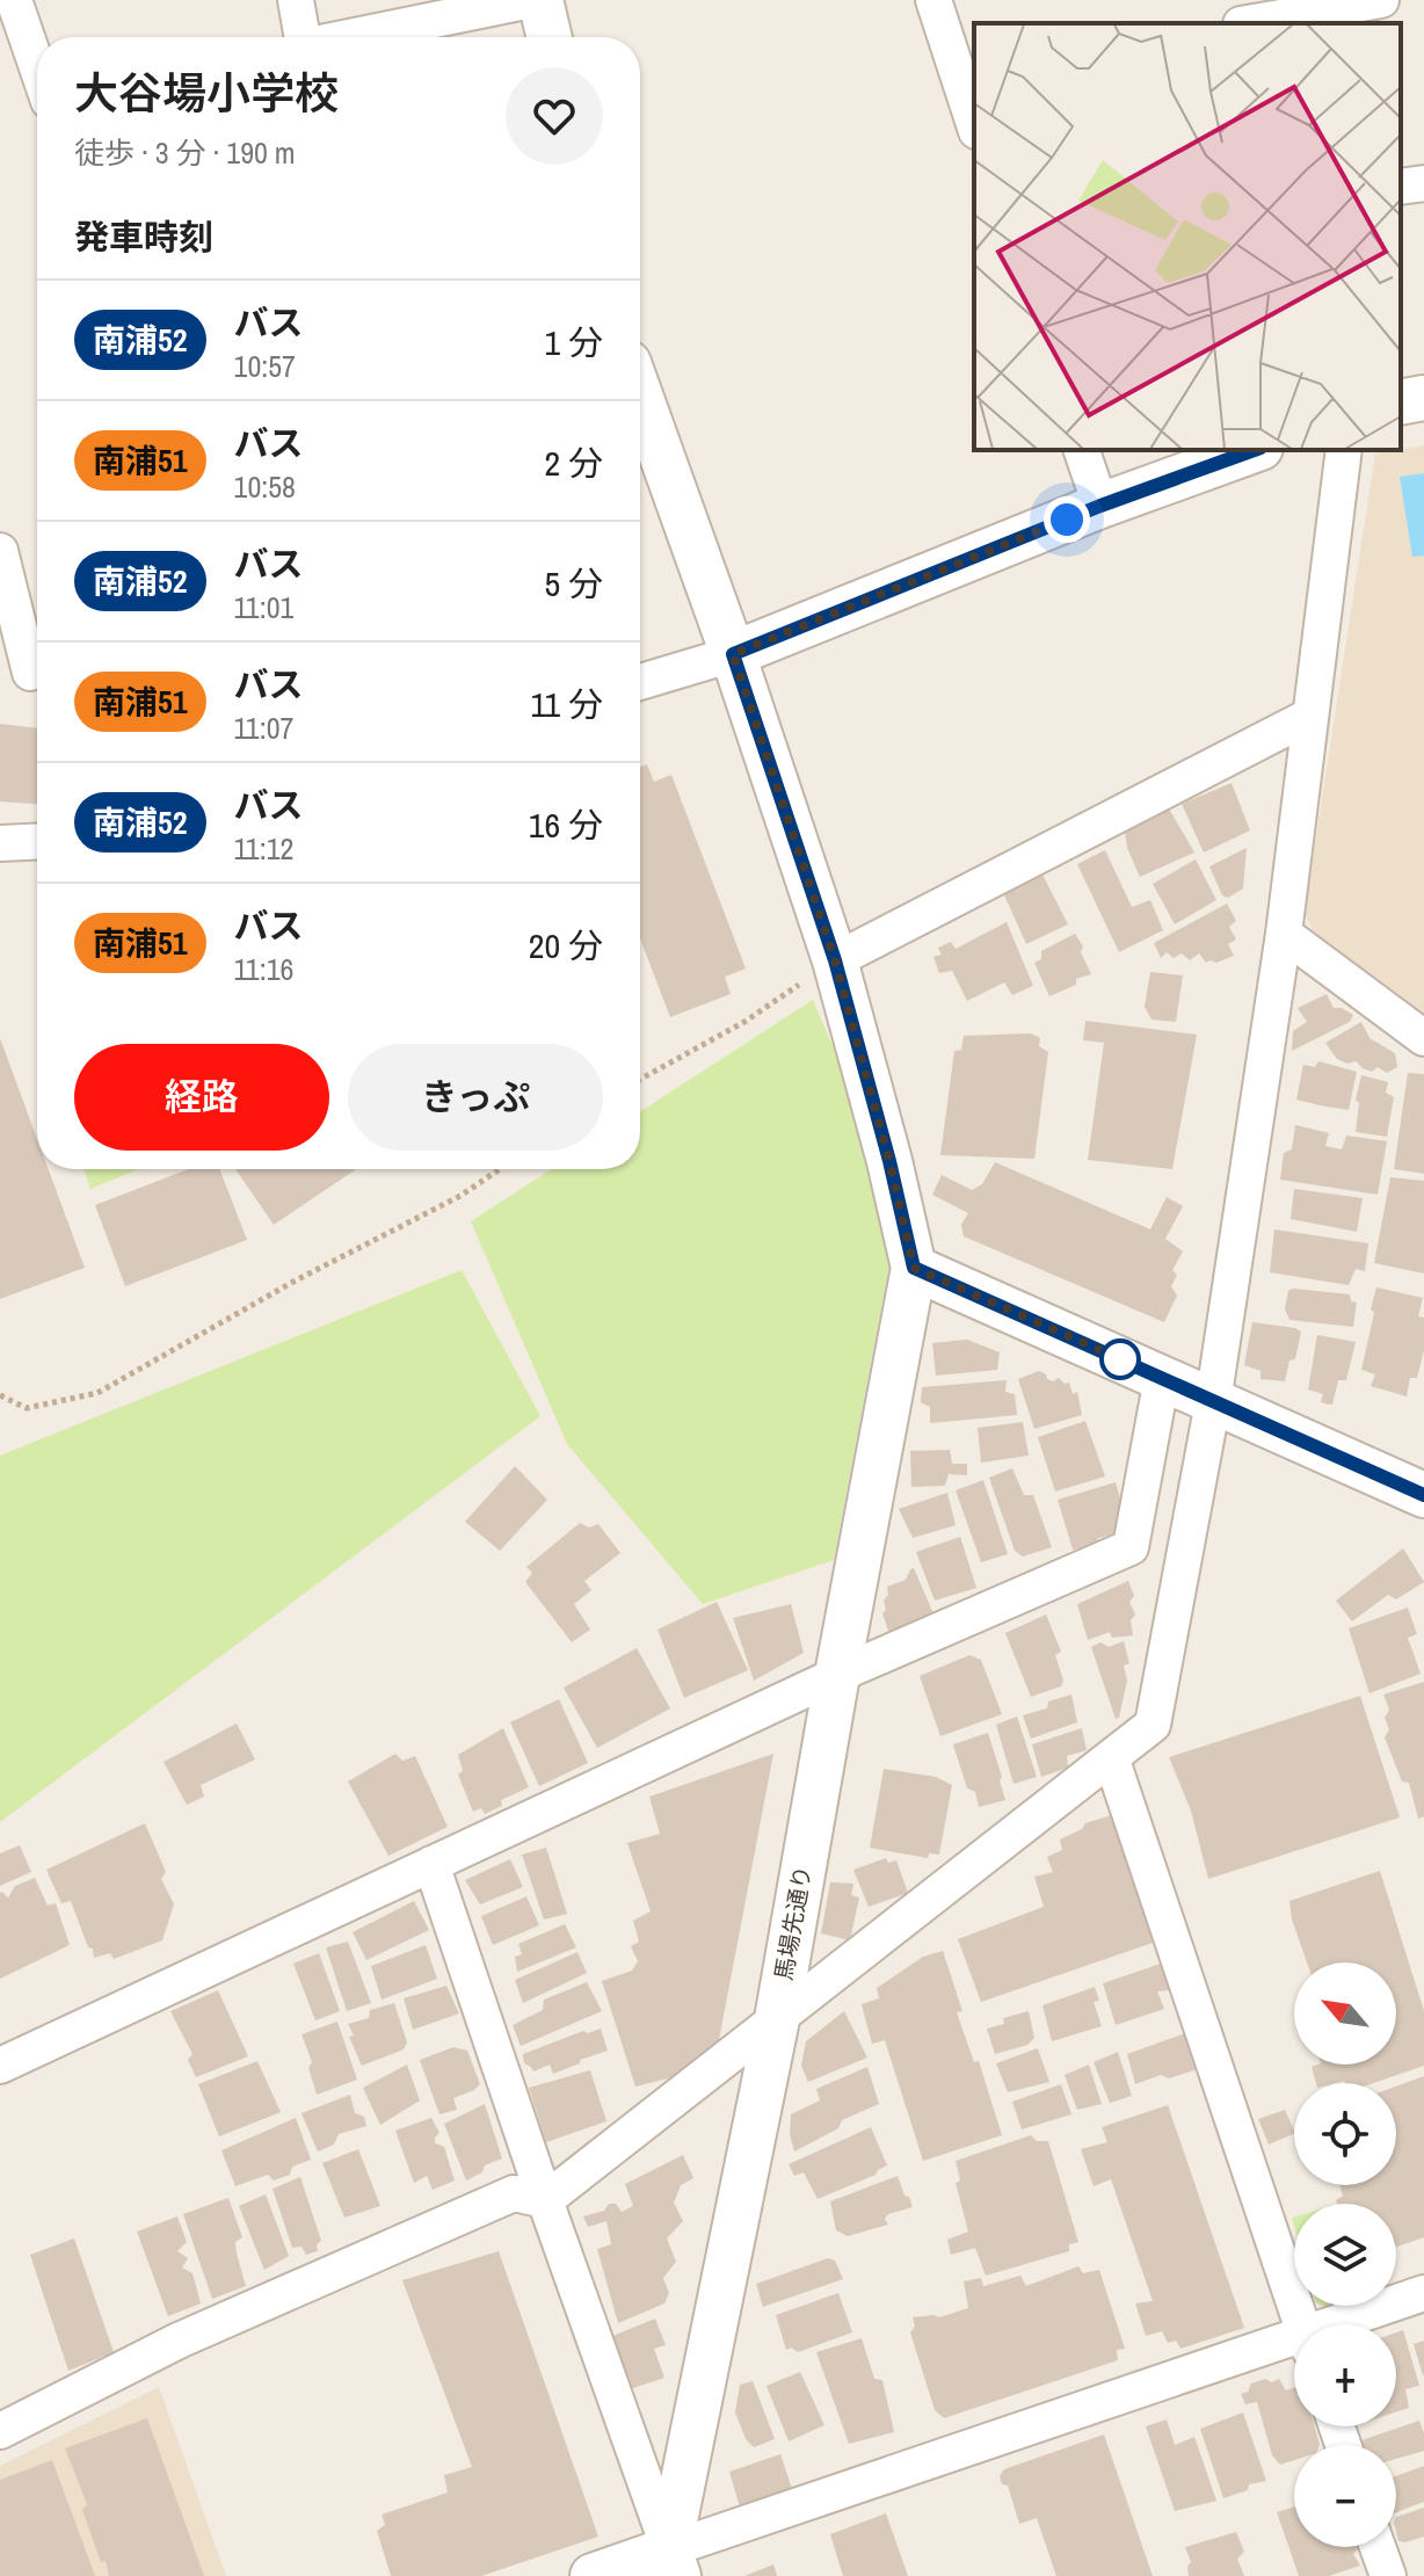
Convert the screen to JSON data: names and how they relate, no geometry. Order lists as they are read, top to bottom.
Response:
{
  "streets": {
    "street": ["馬場先通り"]
  },
  "lines": ["bus line 南浦52"],
  "north": "top left",
  "page": {
    "heading": [
      ["大谷場小学校", "徒歩 · 3 分 · 190 m"],
      "発車時刻"
    ],
    "list": [
      {
        "mark": "南浦52",
        "name": "バス",
        "note": "10:57",
        "value": "1 分"
      },
      {
        "mark": "南浦51",
        "name": "バス",
        "note": "10:58",
        "value": "2 分"
      },
      {
        "mark": "南浦52",
        "name": "バス",
        "note": "11:01",
        "value": "5 分"
      },
      {
        "mark": "南浦51",
        "name": "バス",
        "note": "11:07",
        "value": "11 分"
      },
      {
        "mark": "南浦52",
        "name": "バス",
        "note": "11:12",
        "value": "16 分"
      },
      {
        "mark": "南浦51",
        "name": "バス",
        "note": "11:16",
        "value": "20 分"
      }
    ],
    "buttons": ["経路", "きっぷ"],
    "map_buttons": ["+", "−"]
  }
}
